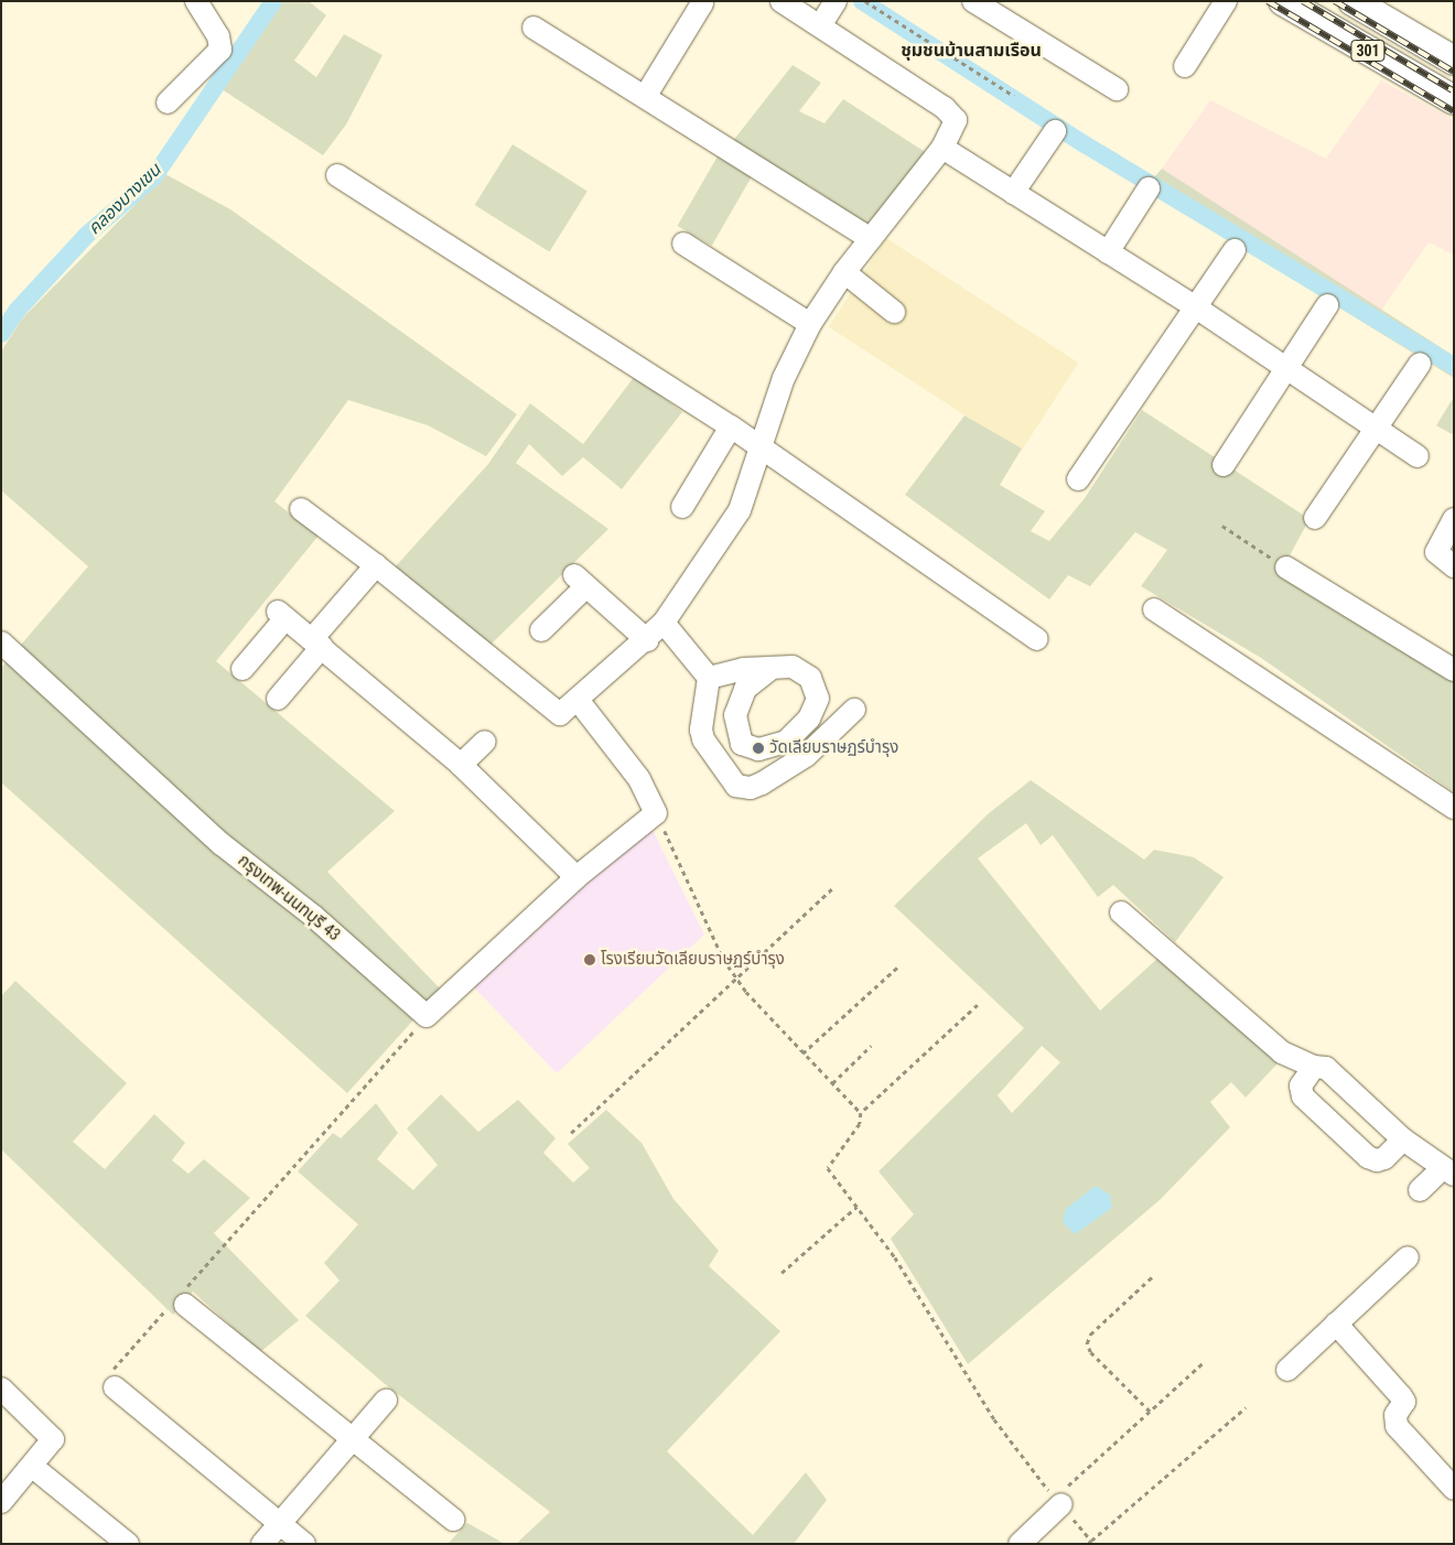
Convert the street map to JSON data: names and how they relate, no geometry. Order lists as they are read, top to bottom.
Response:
{
  "streets": {
    "main road": ["301"],
    "street": ["กรุงเทพ-นนทบุรี 43"]
  },
  "districts": ["ชุมชนบ้านสามเรือน"],
  "water": ["คลองบางเขน"],
  "places": ["วัดเลียบราษฏร์บำรุง", "โรงเรียนวัดเลียบราษฏร์บำรุง"]
}
